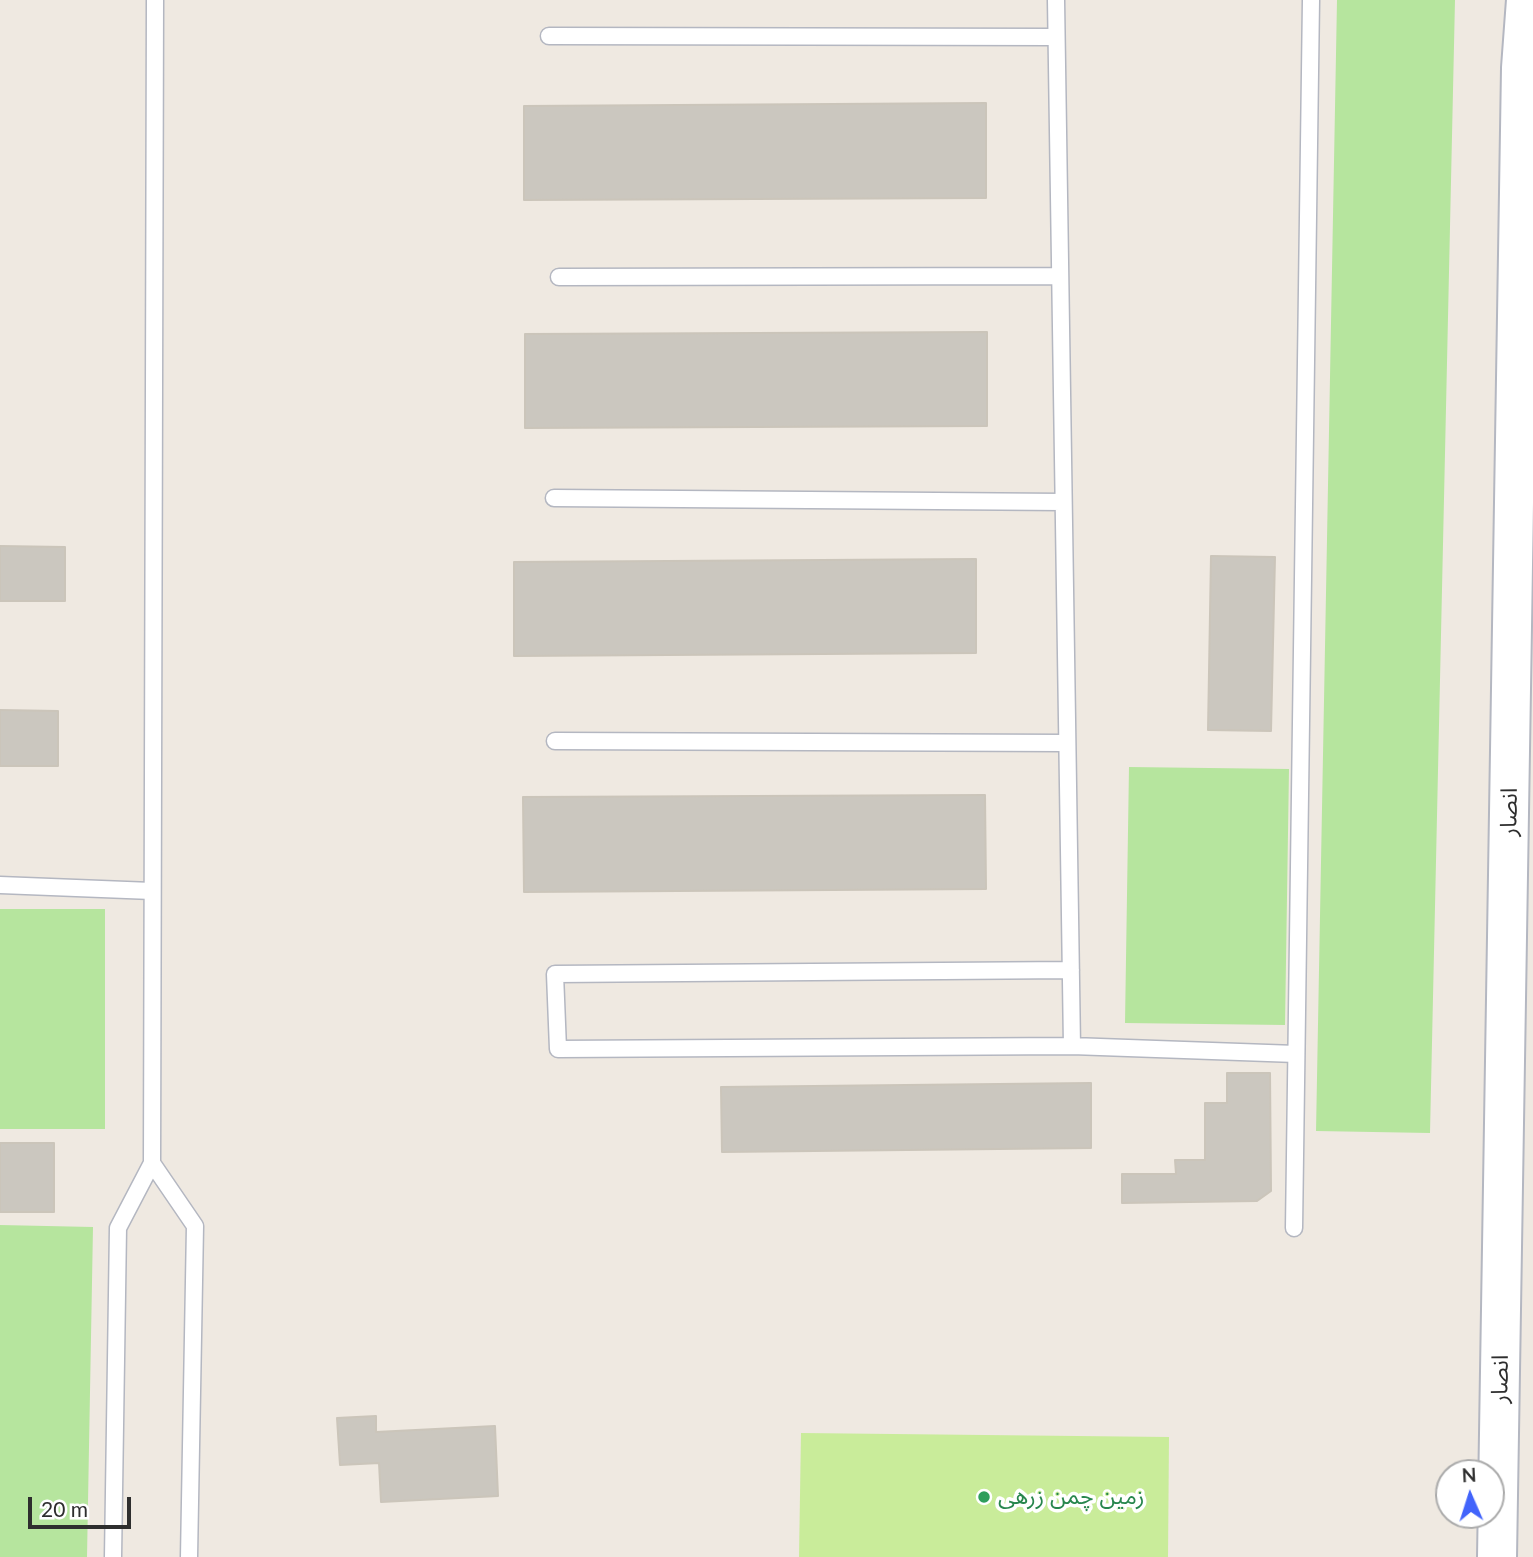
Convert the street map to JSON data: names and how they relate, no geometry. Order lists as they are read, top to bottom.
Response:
{
  "streets": {
    "street": ["انصار"]
  },
  "places": ["زمین چمن زرهی"],
  "scale_bar": "20 m",
  "north": "top"
}
